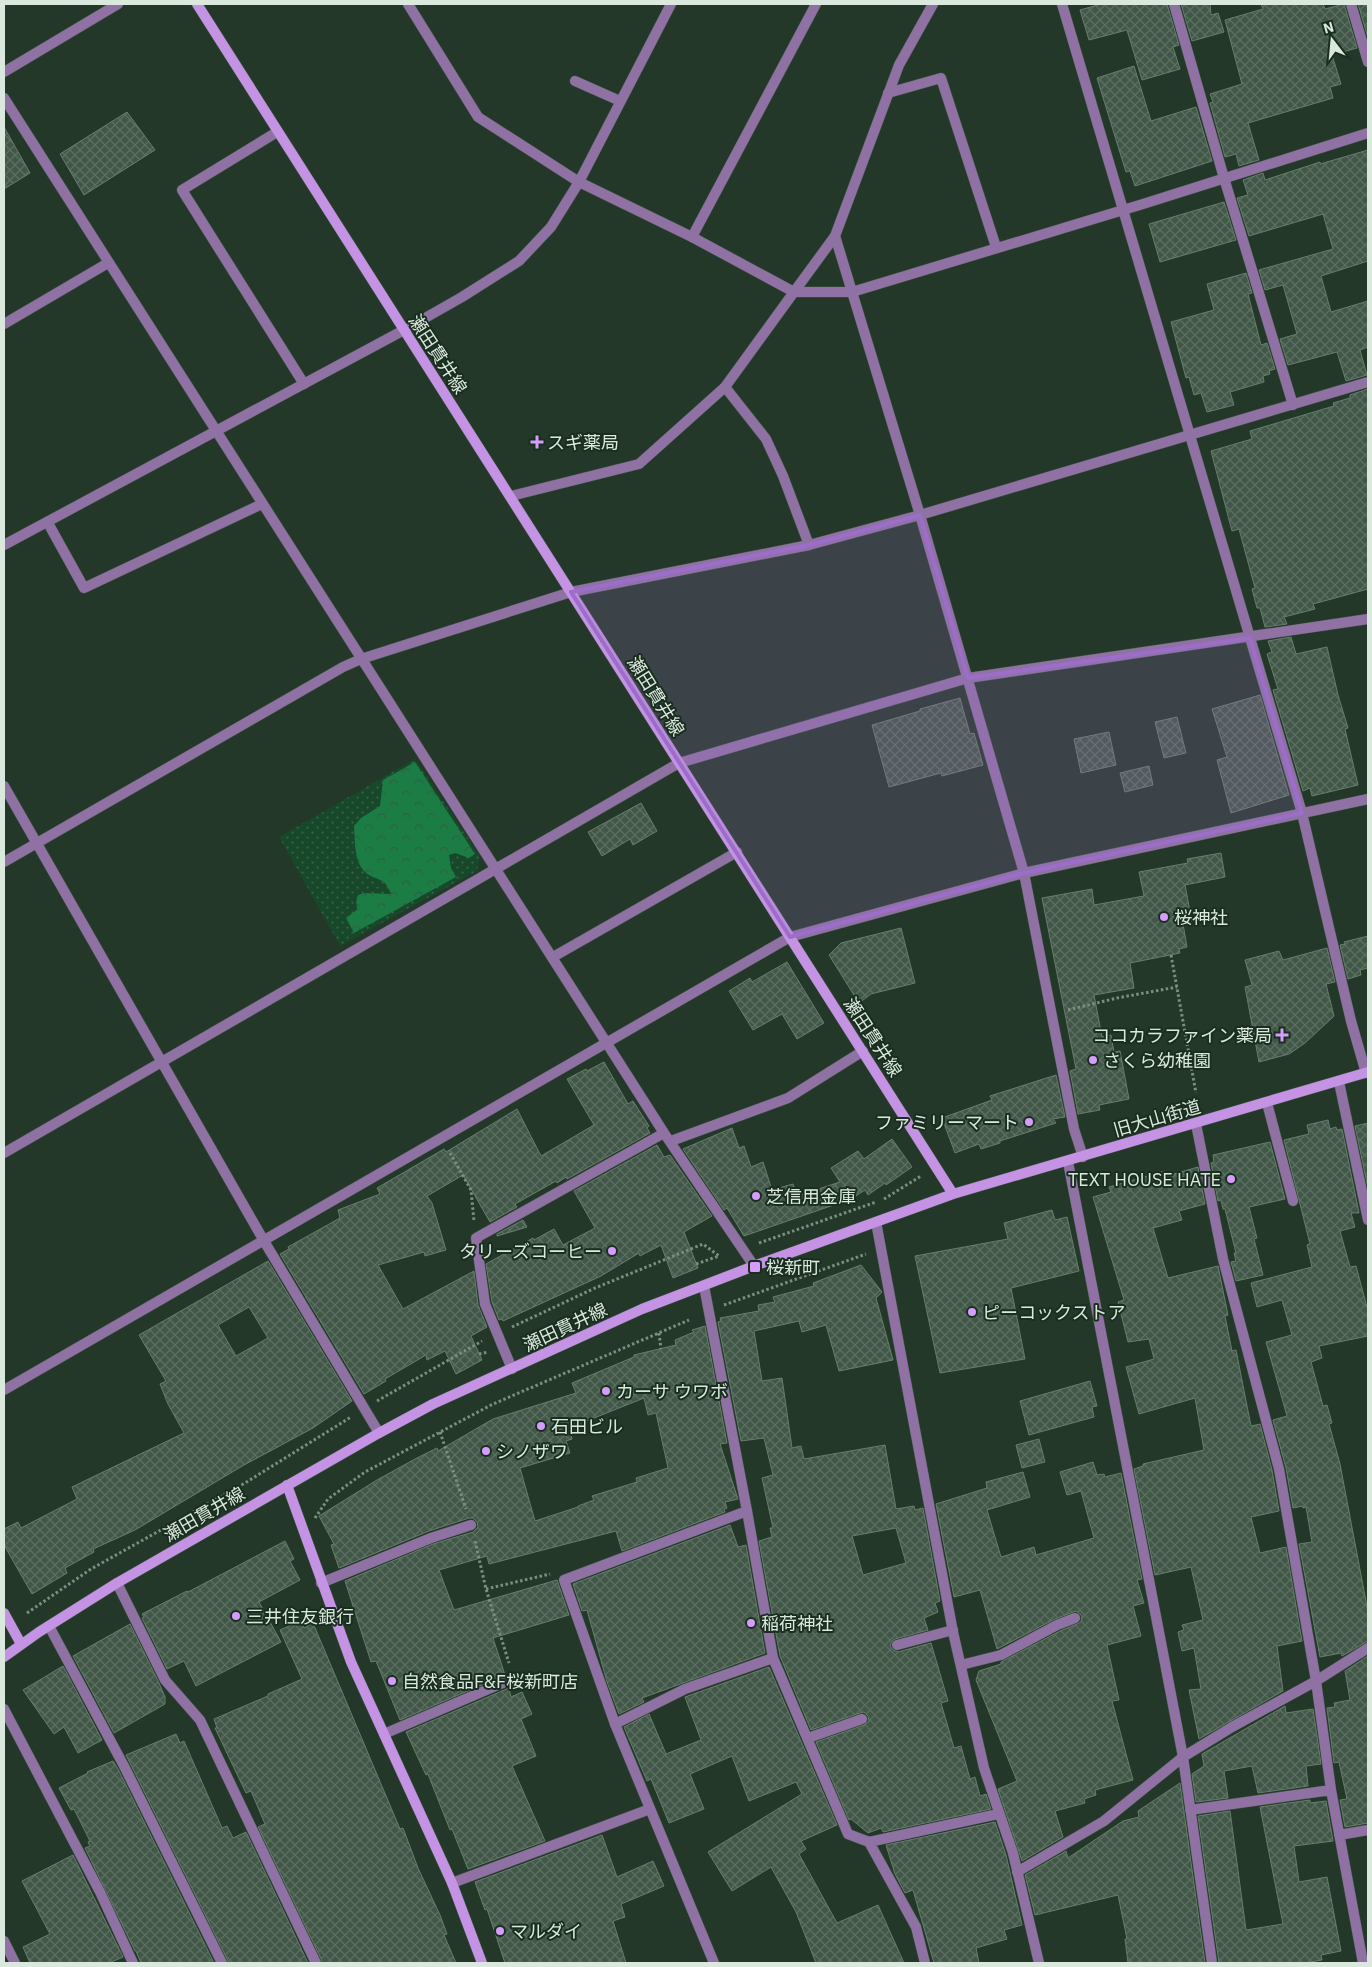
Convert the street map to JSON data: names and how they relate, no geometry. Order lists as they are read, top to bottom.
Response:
{
  "streets": {
    "main road": ["瀬田貫井線", "旧大山街道"]
  },
  "crossings": [
    ["瀬田貫井線", "旧大山街道"]
  ],
  "places": {
    "health": ["スギ薬局", "ココカラファイン薬局"],
    "other": [
      "桜神社",
      "さくら幼稚園",
      "ファミリーマート",
      "TEXT HOUSE HATE",
      "芝信用金庫",
      "タリーズコーヒー",
      "ピーコックストア",
      "カーサ ウワボ",
      "石田ビル",
      "シノザワ",
      "三井住友銀行",
      "稲荷神社",
      "自然食品F&F桜新町店",
      "マルダイ"
    ],
    "transit": ["桜新町"]
  },
  "north": "top"
}
